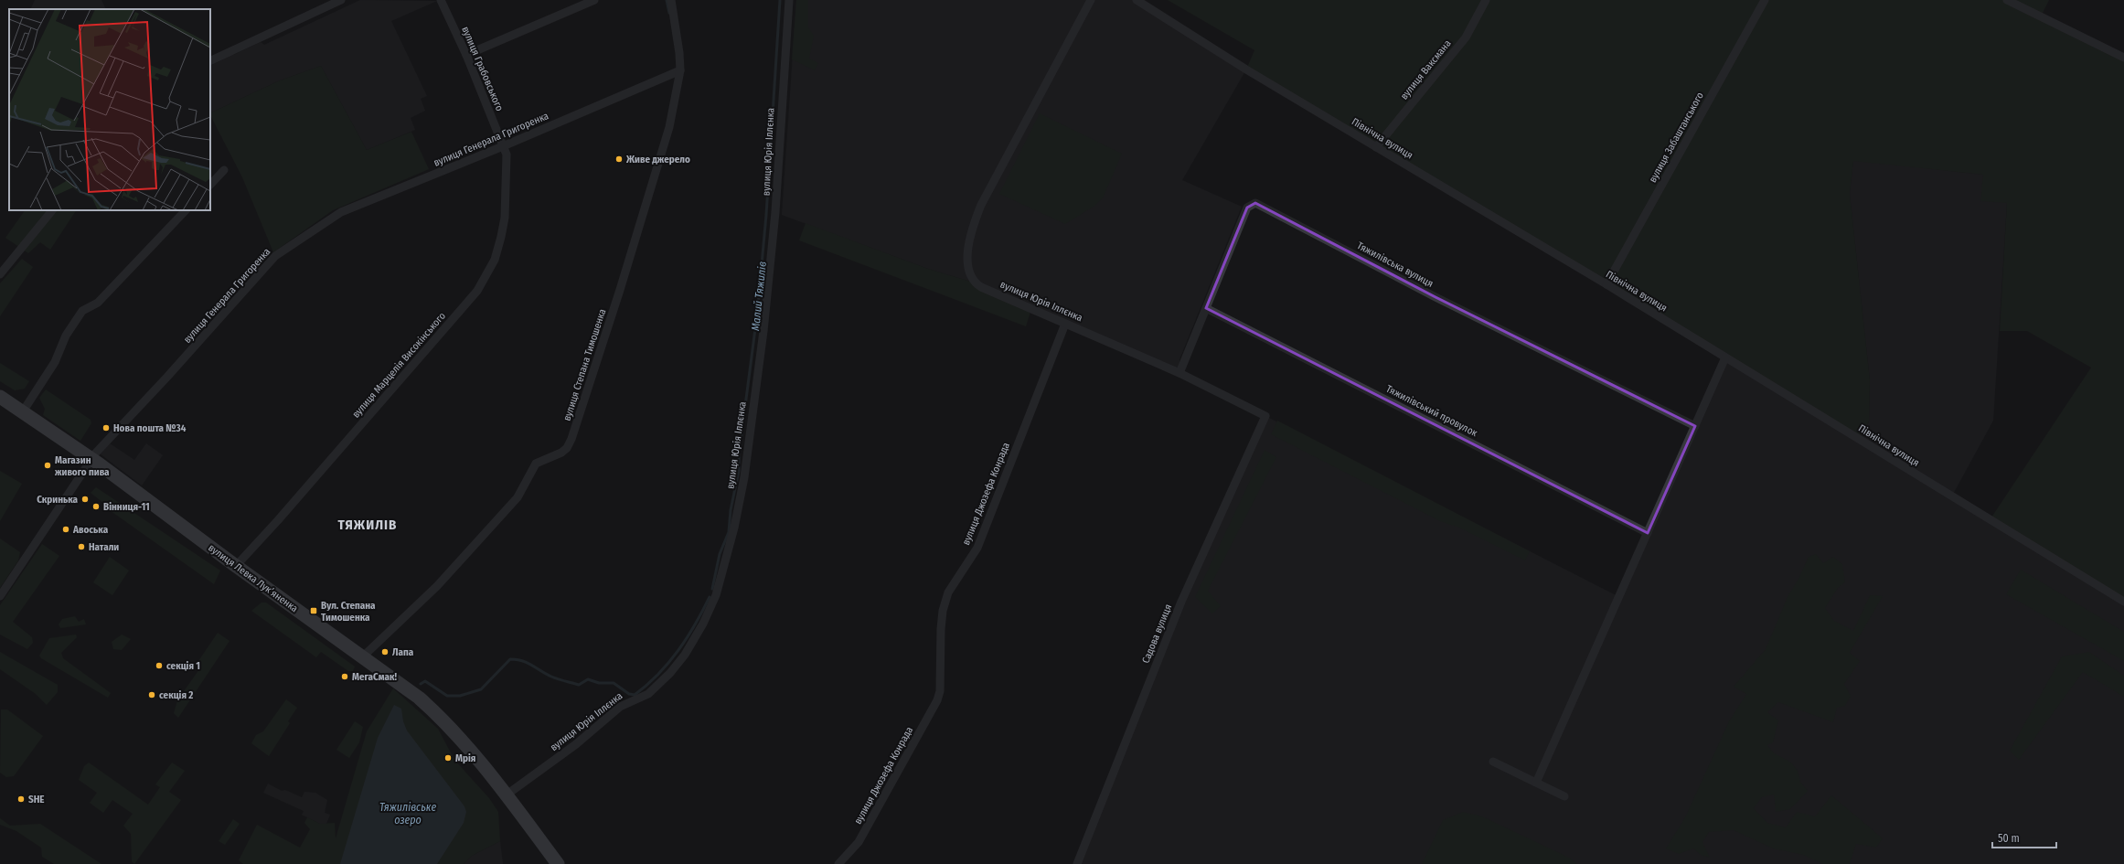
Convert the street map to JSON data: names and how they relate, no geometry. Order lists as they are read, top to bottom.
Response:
{
  "streets": {
    "main road": ["вулиця Левка Лукʼяненка"],
    "street": [
      "вулиця Грабовського",
      "вулиця Ваксмана",
      "вулиця Забаштанського",
      "Північна вулиця",
      "вулиця Генерала Григоренка",
      "вулиця Юрія Іллєнка",
      "Тяжилівська вулиця",
      "вулиця Марцелія Високінського",
      "вулиця Степана Тимошенка",
      "Тяжилівський провулок",
      "вулиця Джозефа Конрада",
      "Садова вулиця"
    ]
  },
  "crossings": [
    ["вулиця Грабовського", "вулиця Генерала Григоренка"],
    ["вулиця Грабовського", "вулиця Марцелія Високінського"],
    ["вулиця Ваксмана", "Північна вулиця"],
    ["вулиця Забаштанського", "Північна вулиця"],
    ["вулиця Генерала Григоренка", "вулиця Марцелія Високінського"],
    ["вулиця Генерала Григоренка", "вулиця Степана Тимошенка"],
    ["вулиця Генерала Григоренка", "вулиця Левка Лукʼяненка"],
    ["вулиця Юрія Іллєнка", "Тяжилівська вулиця"],
    ["вулиця Юрія Іллєнка", "вулиця Джозефа Конрада"],
    ["вулиця Юрія Іллєнка", "вулиця Левка Лукʼяненка"],
    ["вулиця Юрія Іллєнка", "Садова вулиця"],
    ["Тяжилівська вулиця", "Тяжилівський провулок"],
    ["вулиця Марцелія Високінського", "вулиця Левка Лукʼяненка"],
    ["вулиця Степана Тимошенка", "вулиця Левка Лукʼяненка"]
  ],
  "districts": ["ТЯЖИЛІВ"],
  "water": ["Малий Тяжилів", "Тяжилівське озеро"],
  "places": {
    "other": [
      "Живе джерело",
      "Нова пошта №34",
      "Магазин живого пива",
      "Скринька",
      "Вінниця-11",
      "Авоська",
      "Натали",
      "Лапа",
      "секція 1",
      "МегаСмак!",
      "секція 2",
      "Мрія",
      "SHE"
    ],
    "transit": ["Вул. Степана Тимошенка"]
  },
  "scale_bar": "50 m"
}
